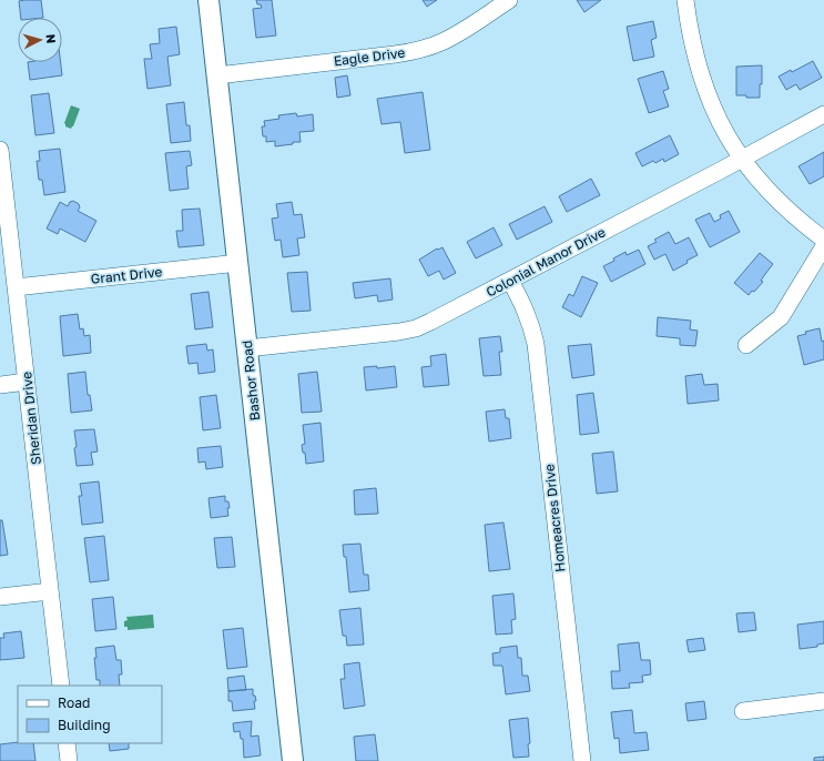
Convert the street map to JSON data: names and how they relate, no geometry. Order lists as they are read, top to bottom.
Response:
{
  "streets": {
    "street": [
      "Eagle Drive",
      "Colonial Manor Drive",
      "Grant Drive",
      "Bashor Road",
      "Sheridan Drive",
      "Homeacres Drive"
    ]
  },
  "crossings": [
    ["Eagle Drive", "Bashor Road"],
    ["Colonial Manor Drive", "Bashor Road"],
    ["Colonial Manor Drive", "Homeacres Drive"],
    ["Grant Drive", "Bashor Road"],
    ["Grant Drive", "Sheridan Drive"]
  ],
  "legend": ["Road", "Building"],
  "north": "right"
}
